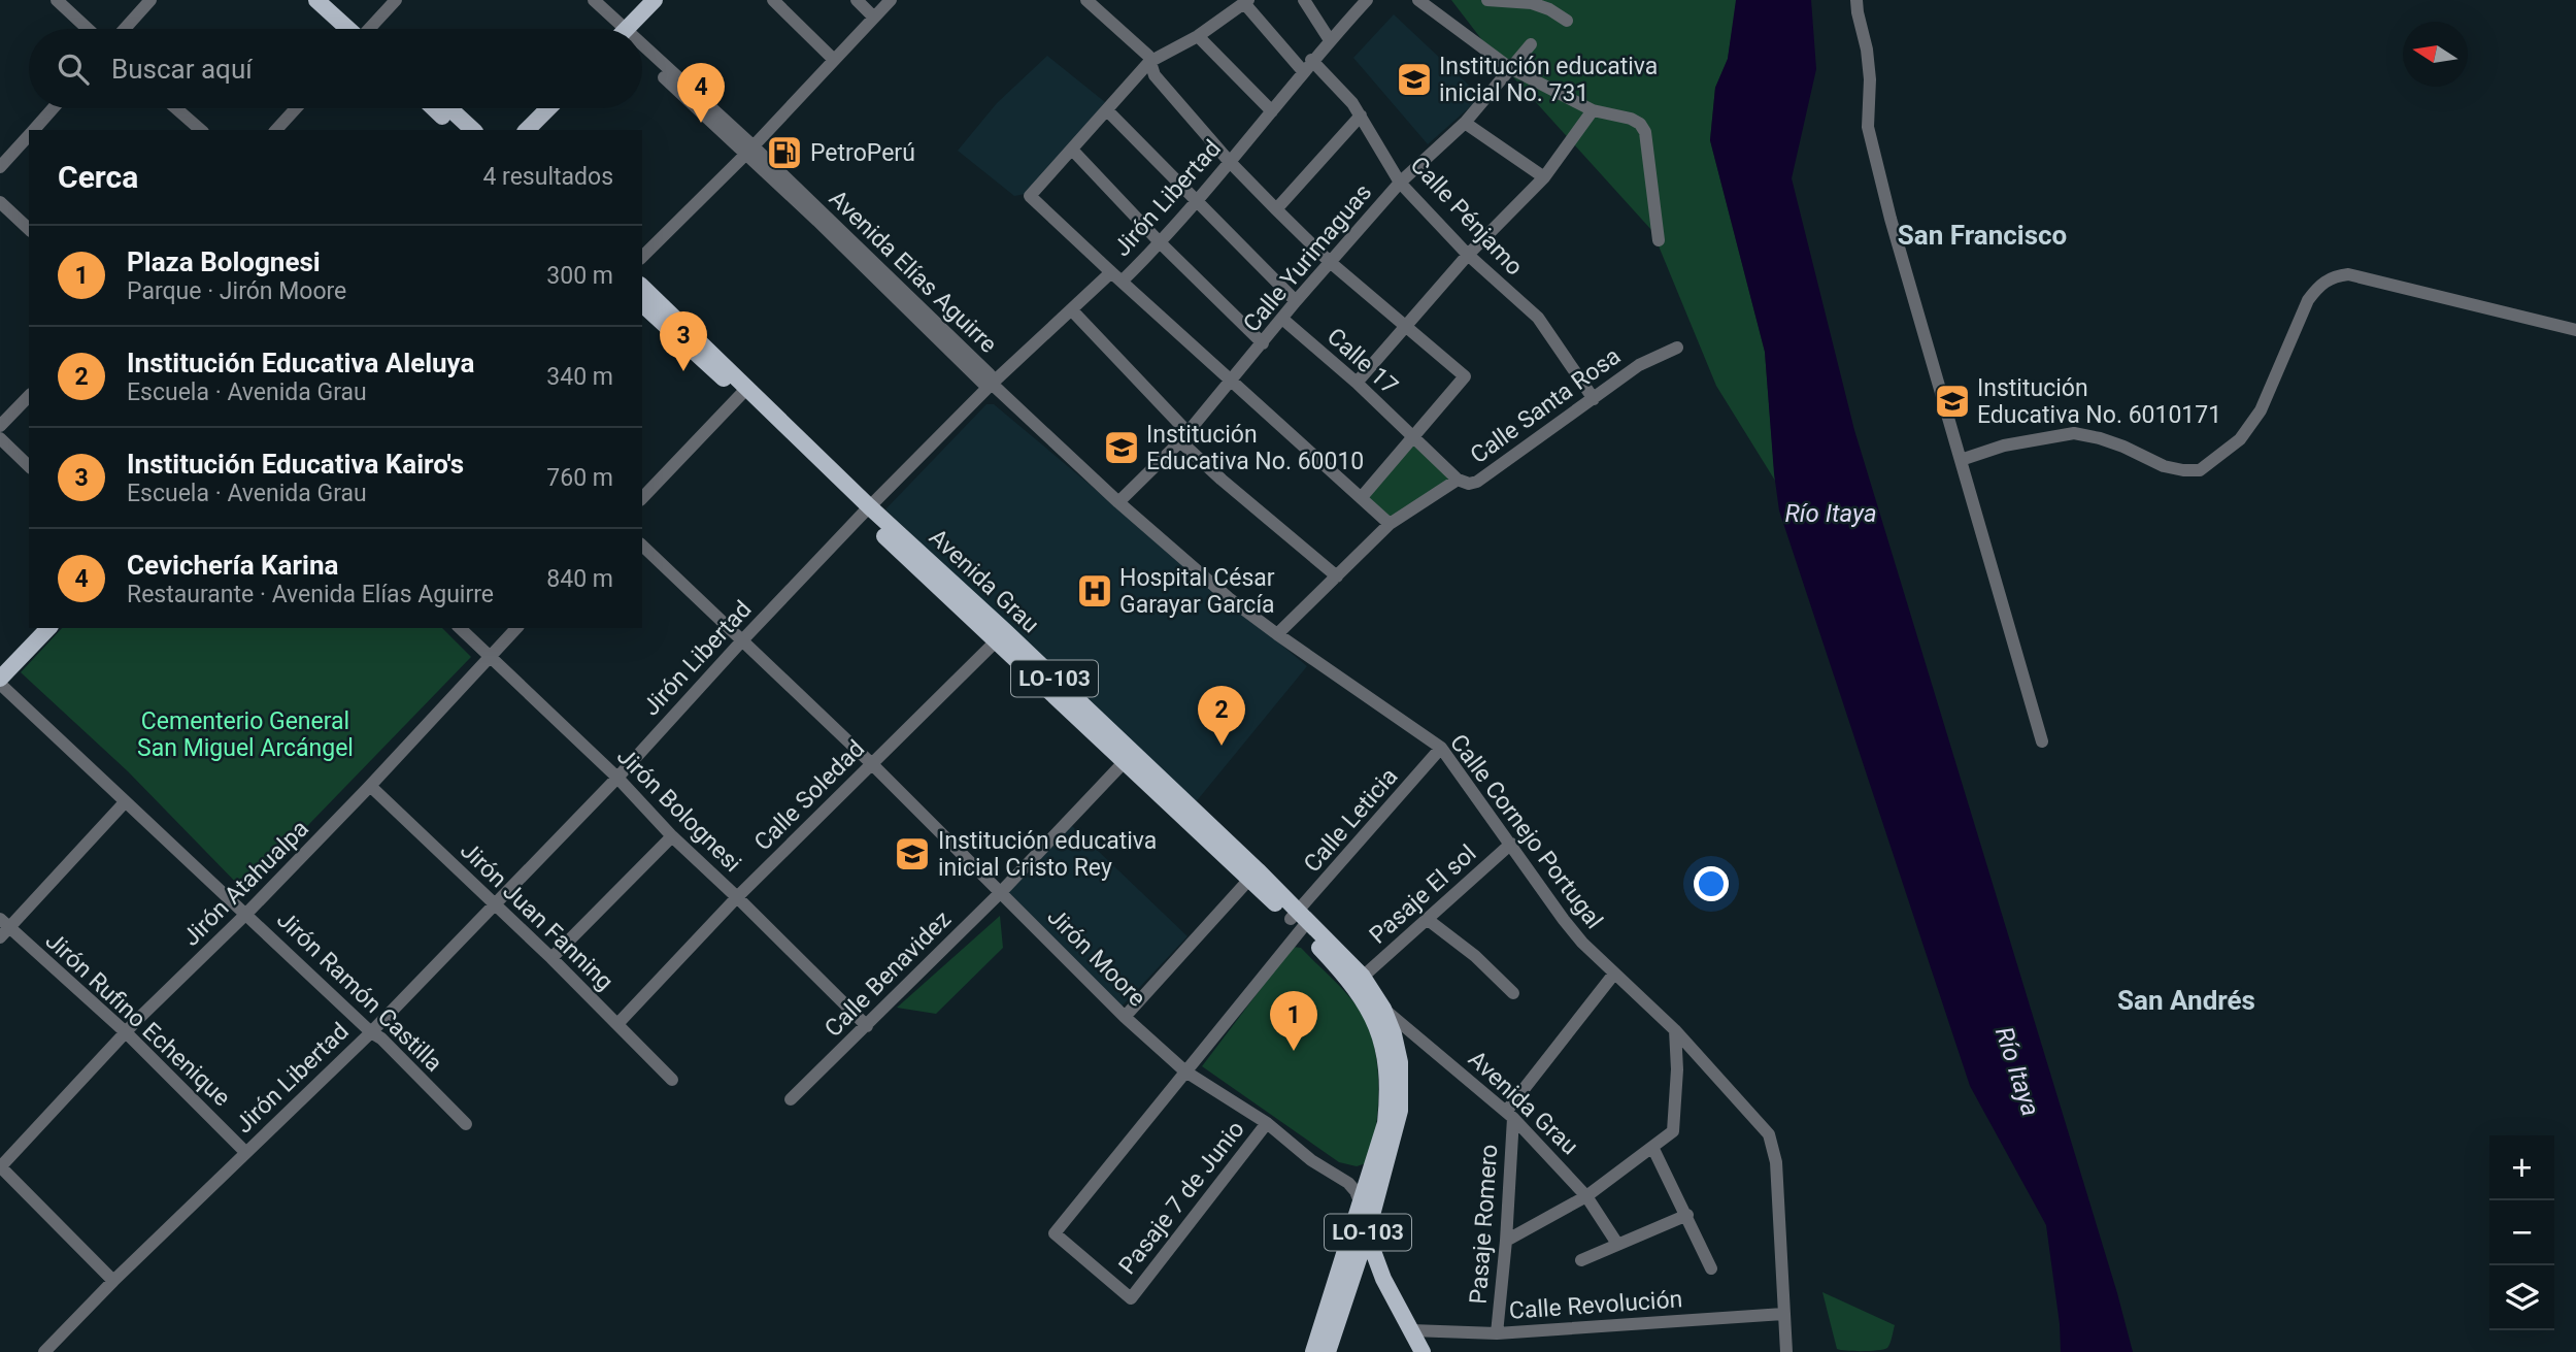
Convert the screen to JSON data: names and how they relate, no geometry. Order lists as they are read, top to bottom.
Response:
{
  "streets": {
    "main road": ["Avenida Grau", "LO-103"],
    "street": [
      "Jirón Libertad",
      "Calle Pénjamo",
      "Calle Yurimaguas",
      "Avenida Elías Aguirre",
      "Calle 17",
      "Calle Santa Rosa",
      "Calle Soledad",
      "Jirón Bolognesi",
      "Calle Leticia",
      "Calle Cornejo Portugal",
      "Jirón Atahualpa",
      "Pasaje El sol",
      "Jirón Juan Fanning",
      "Jirón Moore",
      "Calle Benavidez",
      "Jirón Ramón Castilla",
      "Jirón Rufino Echenique",
      "Pasaje 7 de Junio",
      "Pasaje Romero",
      "Calle Revolución"
    ]
  },
  "crossings": [
    ["Jirón Libertad", "Calle Pénjamo"],
    ["Jirón Libertad", "Avenida Elías Aguirre"],
    ["Jirón Libertad", "Avenida Grau"],
    ["Jirón Libertad", "Jirón Bolognesi"],
    ["Jirón Libertad", "Calle Cornejo Portugal"],
    ["Jirón Libertad", "Jirón Juan Fanning"],
    ["Jirón Libertad", "Jirón Moore"],
    ["Jirón Libertad", "Jirón Ramón Castilla"],
    ["Jirón Libertad", "Jirón Rufino Echenique"],
    ["Calle Pénjamo", "Calle Yurimaguas"],
    ["Calle Pénjamo", "Calle Santa Rosa"],
    ["Calle Yurimaguas", "Calle 17"],
    ["Calle Yurimaguas", "Calle Cornejo Portugal"],
    ["Avenida Elías Aguirre", "Calle Cornejo Portugal"],
    ["Calle 17", "Calle Santa Rosa"],
    ["Calle Santa Rosa", "Calle Cornejo Portugal"],
    ["Avenida Grau", "LO-103"],
    ["Avenida Grau", "Calle Soledad"],
    ["Avenida Grau", "Calle Leticia"],
    ["Avenida Grau", "Pasaje El sol"],
    ["Avenida Grau", "Jirón Moore"],
    ["Avenida Grau", "Calle Benavidez"],
    ["Avenida Grau", "Pasaje Romero"],
    ["LO-103", "Calle Leticia"],
    ["LO-103", "Jirón Moore"],
    ["Calle Soledad", "Jirón Bolognesi"],
    ["Calle Soledad", "Jirón Juan Fanning"],
    ["Calle Soledad", "Jirón Moore"],
    ["Jirón Bolognesi", "Jirón Atahualpa"],
    ["Jirón Bolognesi", "Calle Benavidez"],
    ["Calle Leticia", "Calle Cornejo Portugal"],
    ["Calle Leticia", "Jirón Moore"],
    ["Calle Leticia", "Pasaje 7 de Junio"],
    ["Calle Cornejo Portugal", "Pasaje El sol"],
    ["Calle Cornejo Portugal", "Calle Revolución"],
    ["Jirón Atahualpa", "Jirón Juan Fanning"],
    ["Jirón Atahualpa", "Jirón Ramón Castilla"],
    ["Jirón Atahualpa", "Jirón Rufino Echenique"],
    ["Jirón Moore", "Calle Benavidez"],
    ["Jirón Moore", "Pasaje 7 de Junio"],
    ["Pasaje Romero", "Calle Revolución"]
  ],
  "districts": ["San Francisco", "San Andrés"],
  "water": ["Río Itaya"],
  "parks": ["Cementerio General San Miguel Arcángel"],
  "places": {
    "school or university": [
      "Institución educativa inicial No. 731",
      "Institución Educativa No. 6010171",
      "Institución Educativa No. 60010",
      "Institución educativa inicial Cristo Rey"
    ],
    "fuel station": ["PetroPerú"],
    "hospital": ["Hospital César Garayar García"]
  },
  "north": "left",
  "page": {
    "search": "Buscar aquí",
    "pins": [
      "4",
      "3",
      "2",
      "1"
    ],
    "heading": ["Cerca", "4 resultados"],
    "list": [
      {
        "mark": "1",
        "name": "Plaza Bolognesi",
        "note": "Parque · Jirón Moore",
        "value": "300 m"
      },
      {
        "mark": "2",
        "name": "Institución Educativa Aleluya",
        "note": "Escuela · Avenida Grau",
        "value": "340 m"
      },
      {
        "mark": "3",
        "name": "Institución Educativa Kairo's",
        "note": "Escuela · Avenida Grau",
        "value": "760 m"
      },
      {
        "mark": "4",
        "name": "Cevichería Karina",
        "note": "Restaurante · Avenida Elías Aguirre",
        "value": "840 m"
      }
    ],
    "map_buttons": ["+", "−"]
  }
}
